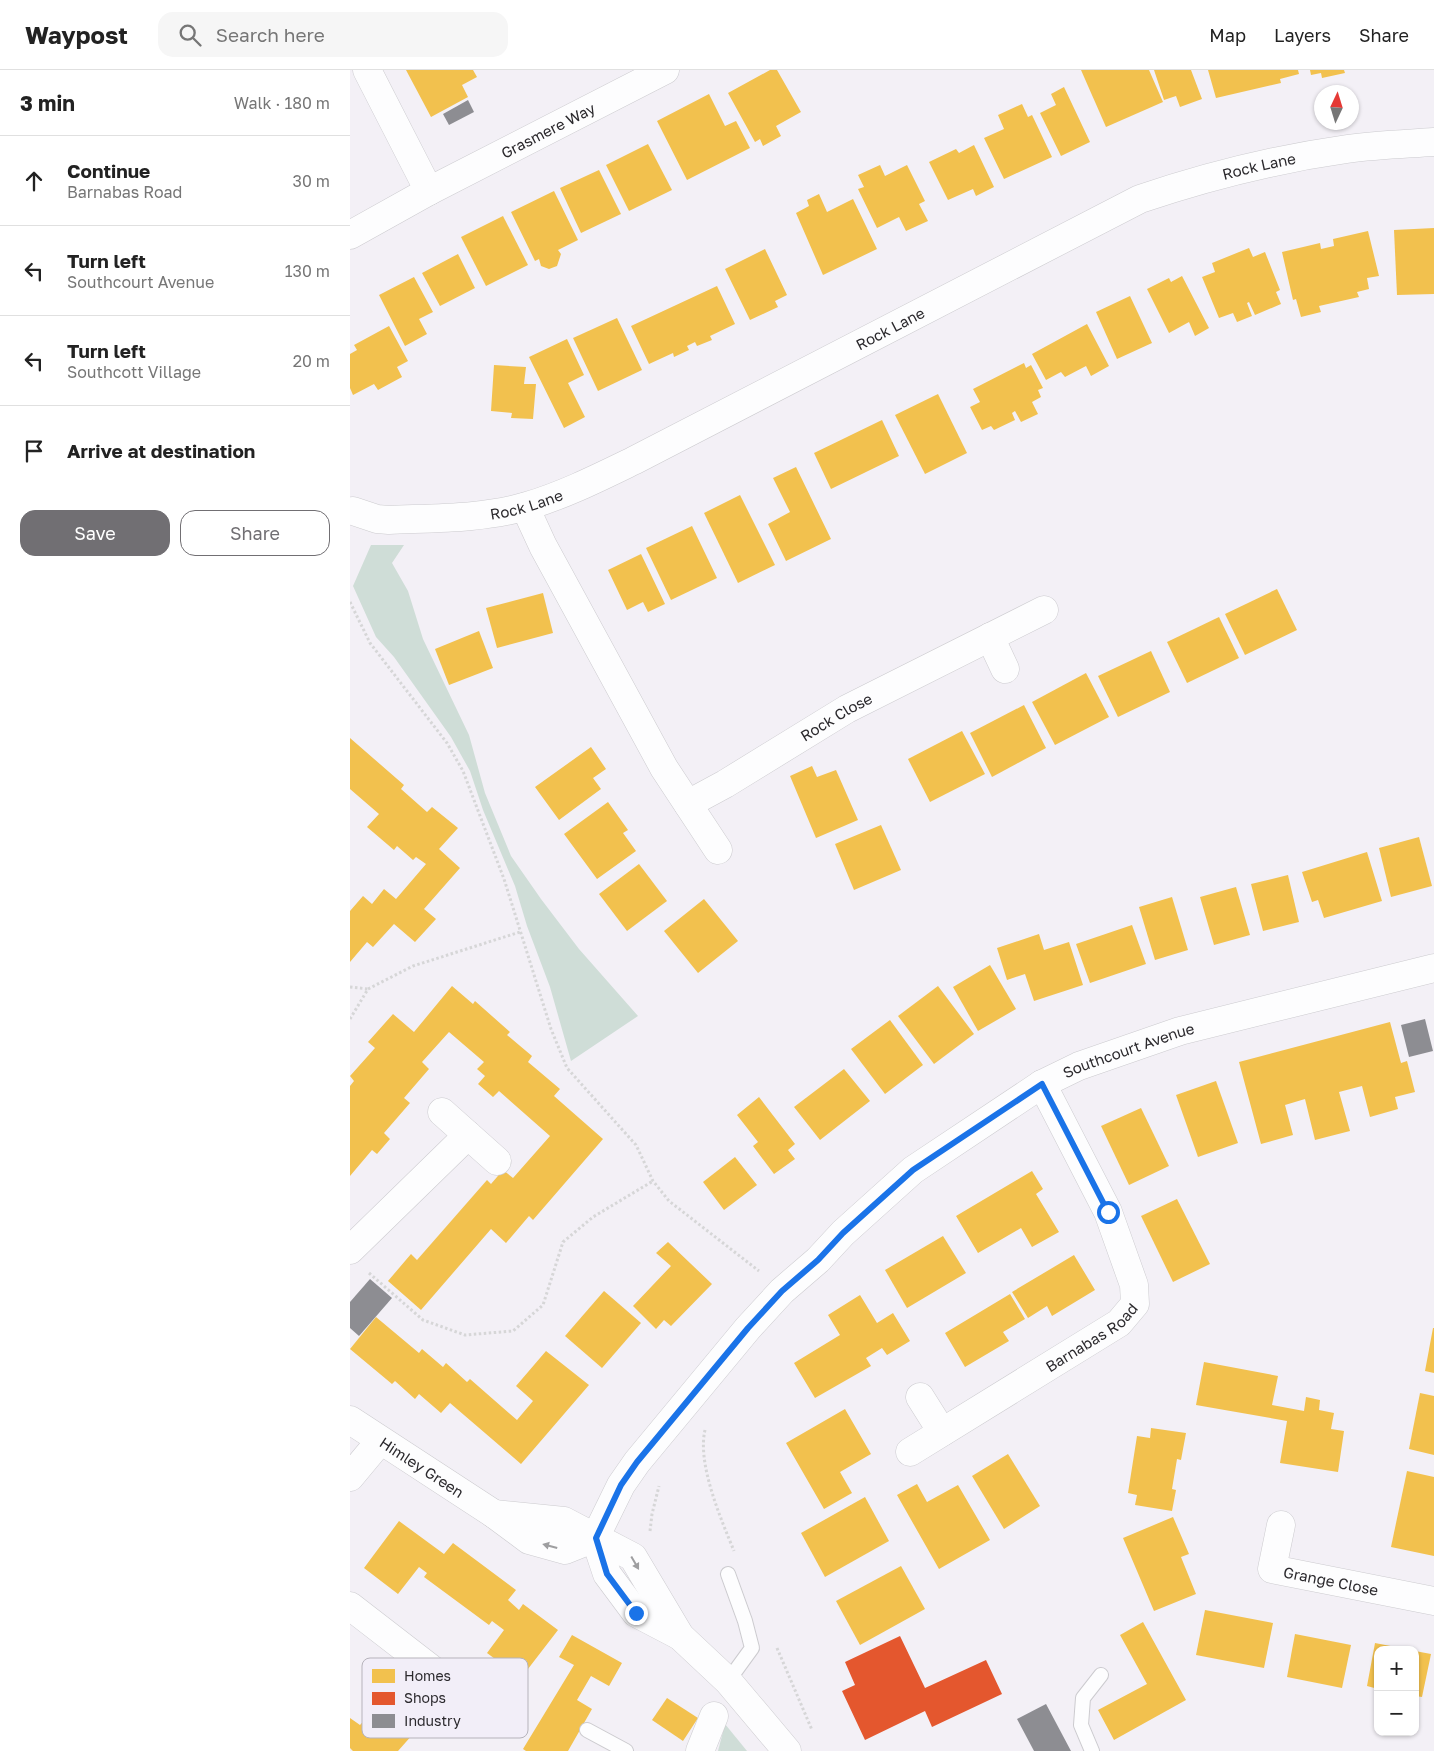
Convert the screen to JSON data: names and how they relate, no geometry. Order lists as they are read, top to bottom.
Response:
{
  "streets": {
    "street": [
      "Grasmere Way",
      "Rock Lane",
      "Rock Close",
      "Southcourt Avenue",
      "Barnabas Road",
      "Himley Green",
      "Grange Close"
    ]
  },
  "crossings": [
    ["Southcourt Avenue", "Barnabas Road"],
    ["Southcourt Avenue", "Himley Green"]
  ],
  "legend": ["Homes", "Shops", "Industry"],
  "north": "top",
  "page": {
    "header": "Waypost",
    "search": "Search here",
    "nav": ["Map", "Layers", "Share"],
    "heading": ["3 min", "Walk · 180 m"],
    "list": [
      ["Continue", "Barnabas Road", "30 m"],
      ["Turn left", "Southcourt Avenue", "130 m"],
      ["Turn left", "Southcott Village", "20 m"],
      "Arrive at destination"
    ],
    "buttons": ["Save", "Share"],
    "map_buttons": ["+", "−"]
  }
}
